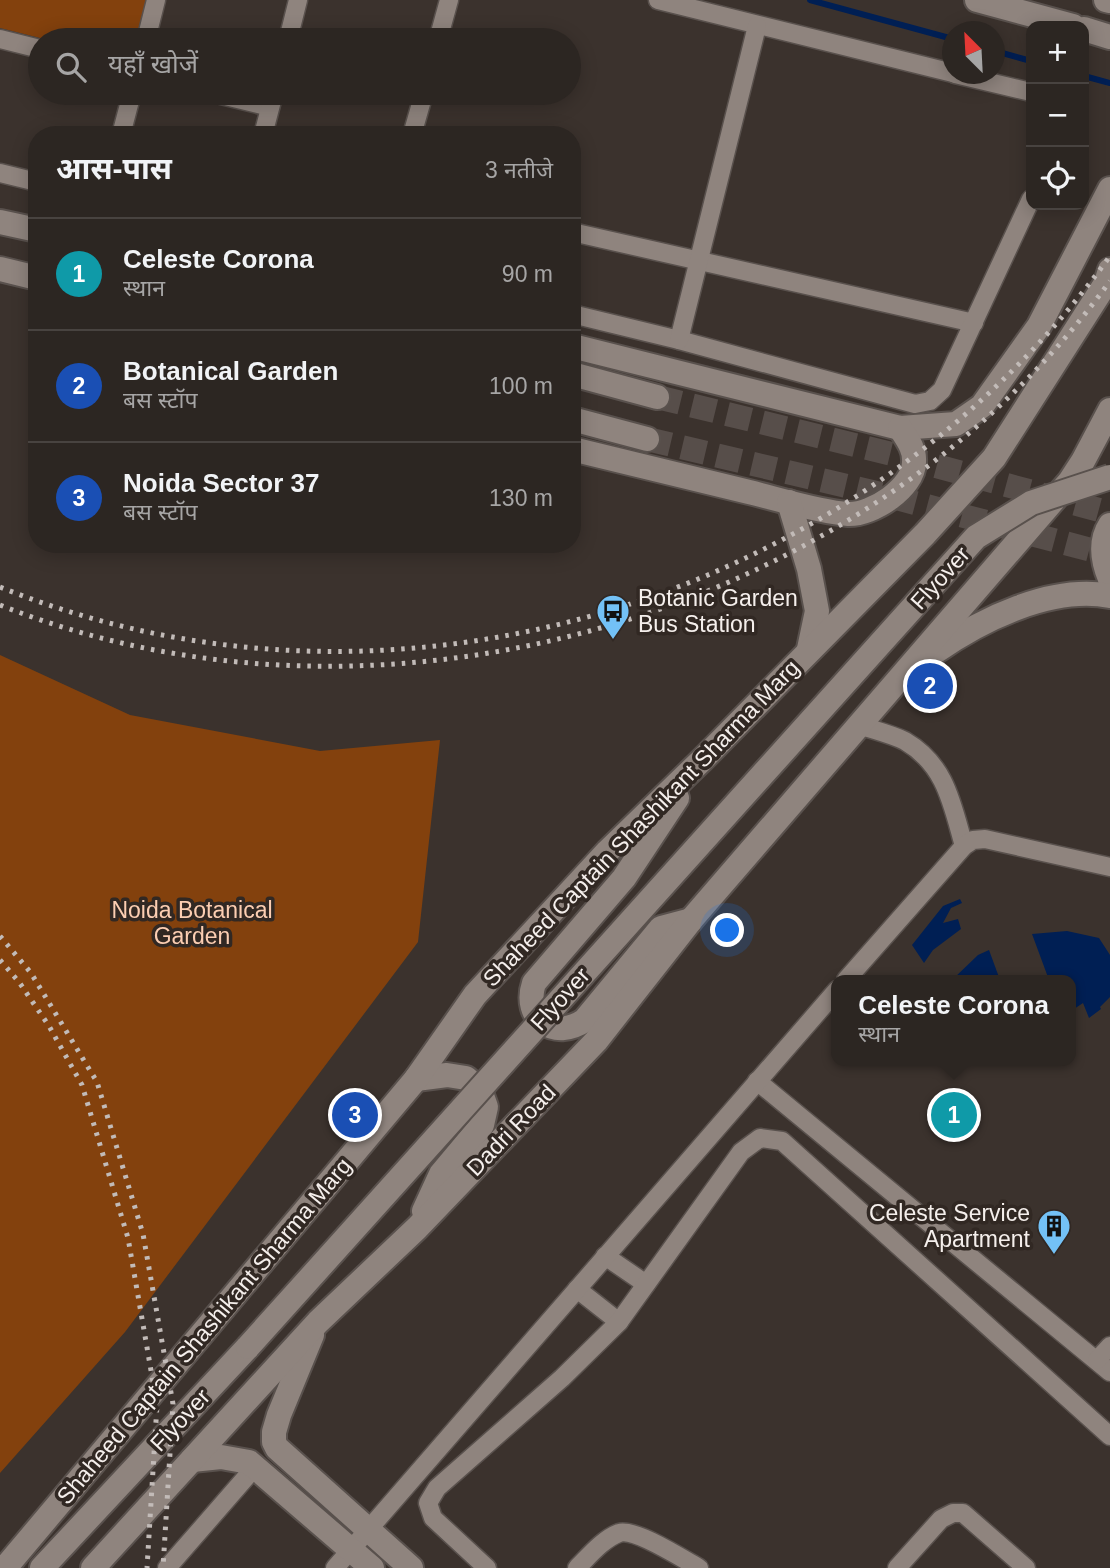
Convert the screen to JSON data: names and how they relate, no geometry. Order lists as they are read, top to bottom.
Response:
{
  "streets": {
    "main road": ["Flyover", "Shaheed Captain Shashikant Sharma Marg", "Dadri Road"]
  },
  "parks": ["Noida Botanical Garden"],
  "places": {
    "bus stop": ["Botanic Garden Bus Station"],
    "building": ["Celeste Service Apartment"]
  },
  "north": "top left",
  "page": {
    "map_buttons": ["+", "−"],
    "search": "यहाँ खोजें",
    "heading": ["आस-पास", "3 नतीजे"],
    "list": [
      {
        "mark": "1",
        "name": "Celeste Corona",
        "note": "स्थान",
        "value": "90 m"
      },
      {
        "mark": "2",
        "name": "Botanical Garden",
        "note": "बस स्टॉप",
        "value": "100 m"
      },
      {
        "mark": "3",
        "name": "Noida Sector 37",
        "note": "बस स्टॉप",
        "value": "130 m"
      }
    ],
    "pins": ["2", "1", "3"],
    "popup": ["Celeste Corona", "स्थान"]
  }
}
